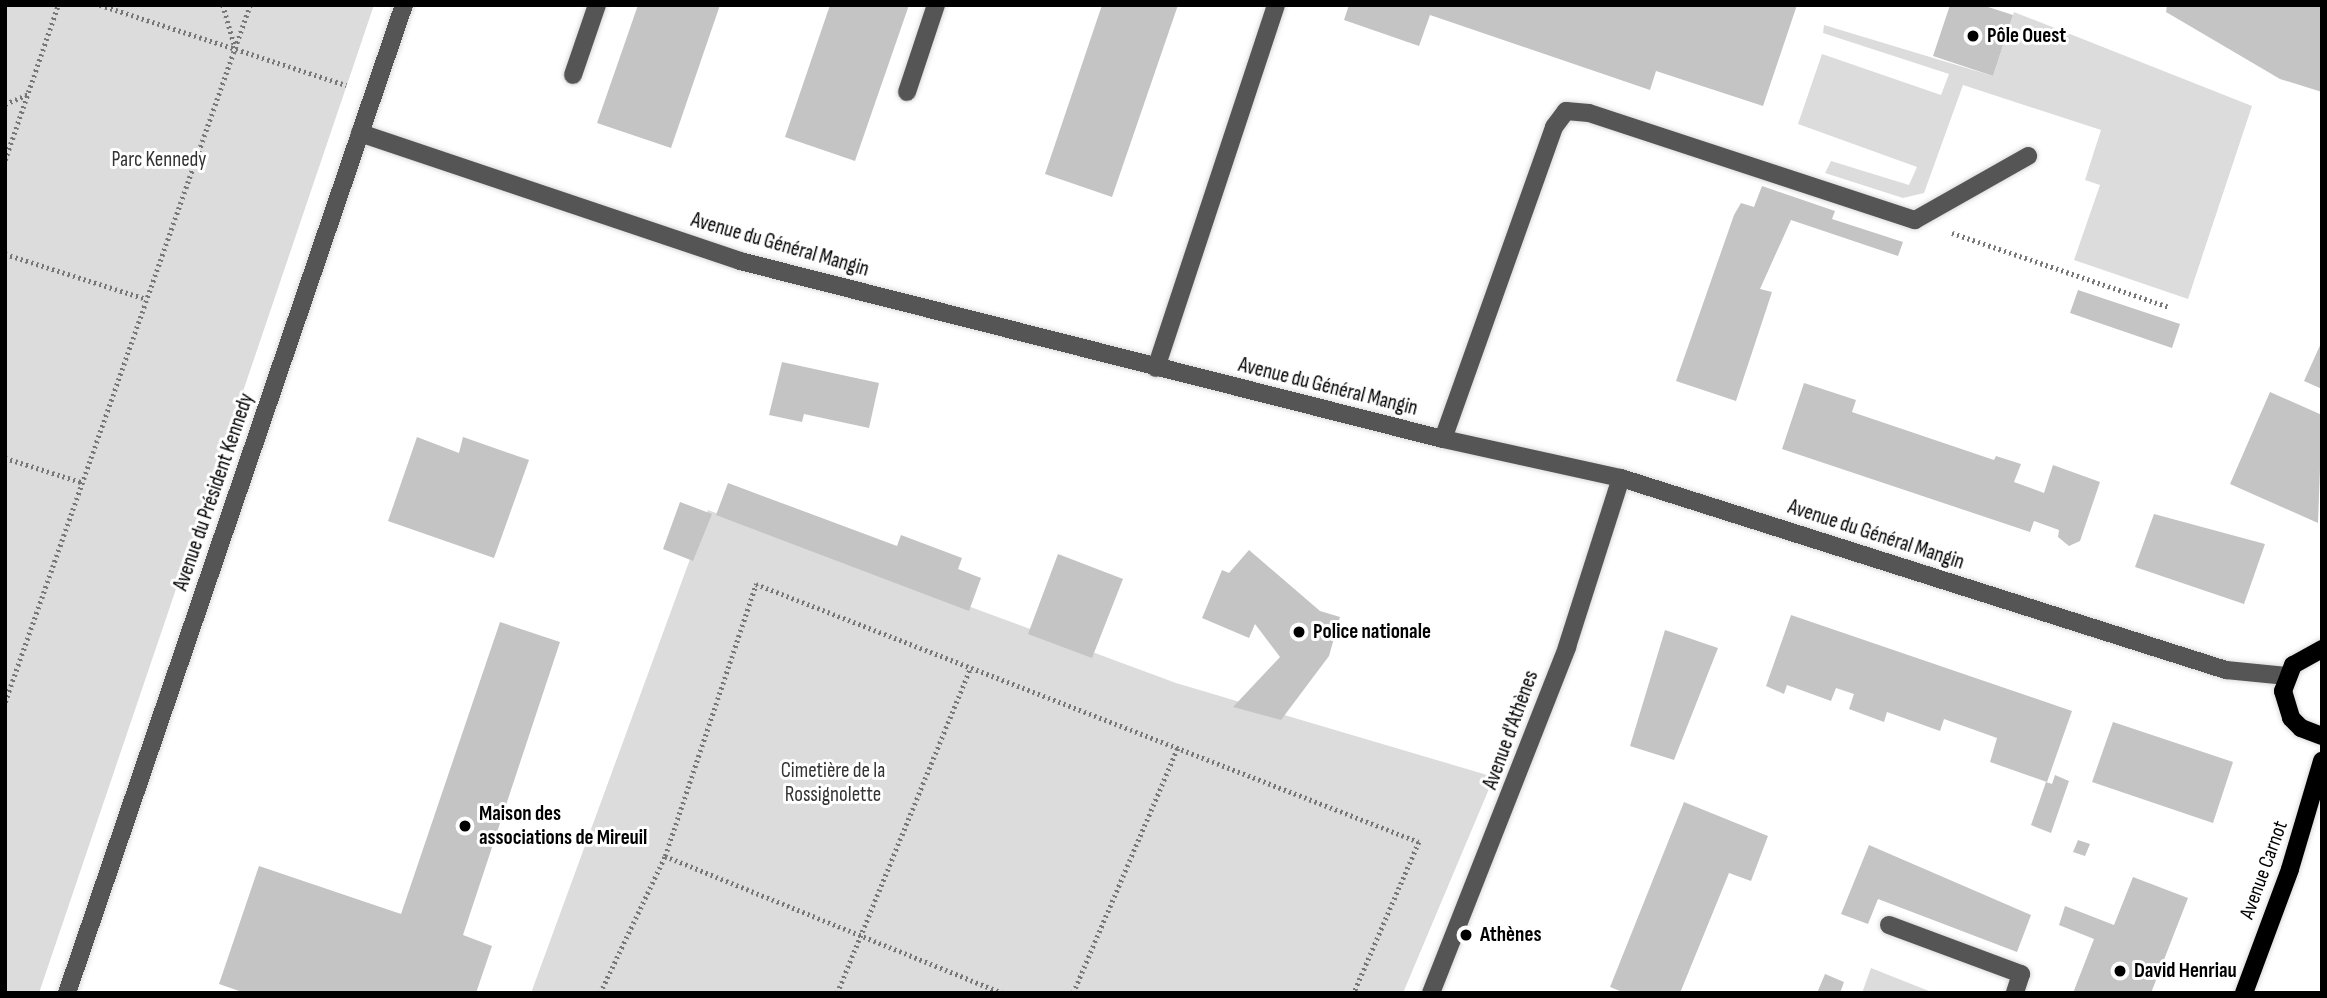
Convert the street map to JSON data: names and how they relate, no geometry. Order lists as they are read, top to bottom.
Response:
{
  "streets": {
    "main road": ["Avenue Carnot"],
    "street": ["Avenue du Général Mangin", "Avenue du Président Kennedy", "Avenue d'Athènes"]
  },
  "crossings": [
    ["Avenue du Général Mangin", "Avenue du Président Kennedy"],
    ["Avenue du Général Mangin", "Avenue d'Athènes"]
  ],
  "parks": ["Parc Kennedy", "Cimetière de la Rossignolette"],
  "places": [
    "Pôle Ouest",
    "Police nationale",
    "Maison des associations de Mireuil",
    "Athènes",
    "David Henriau"
  ]
}
